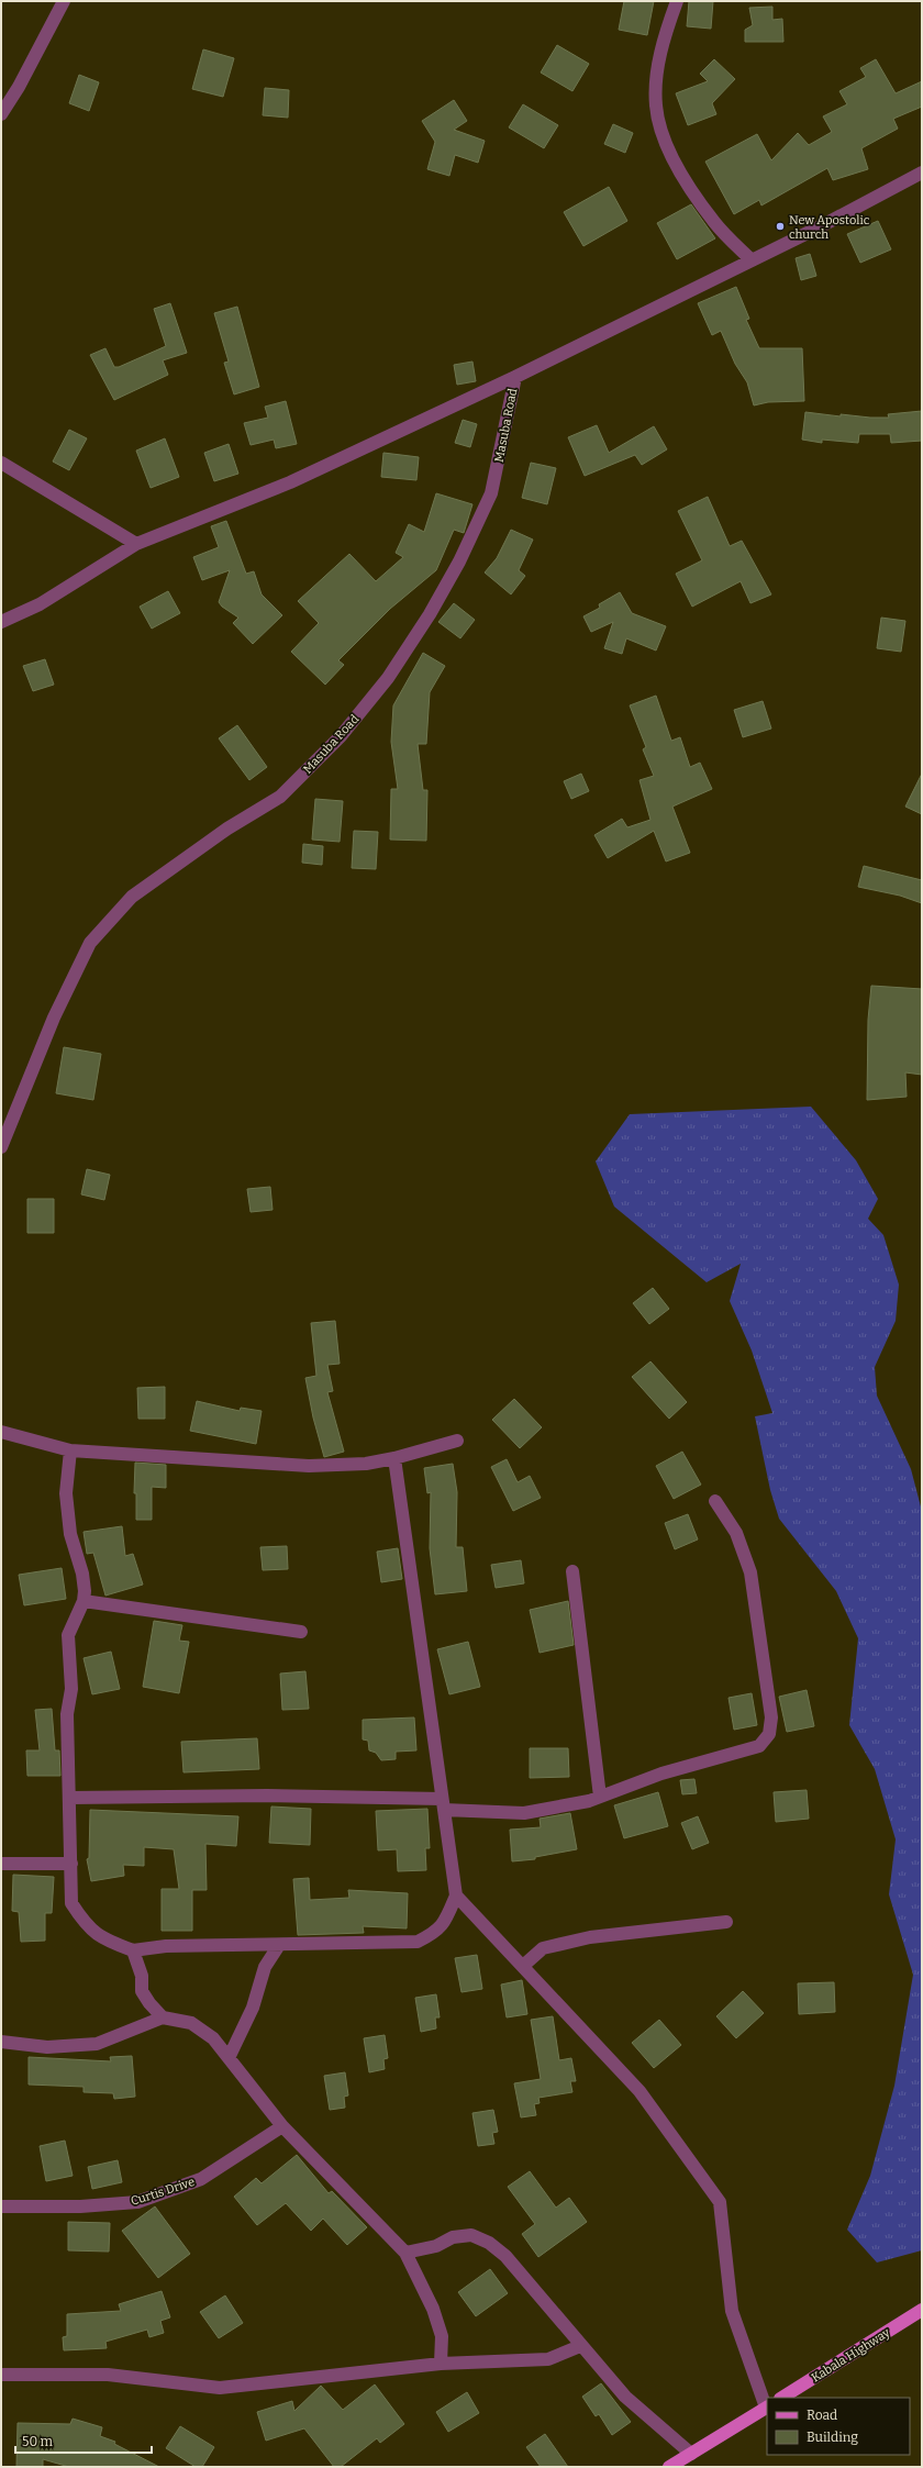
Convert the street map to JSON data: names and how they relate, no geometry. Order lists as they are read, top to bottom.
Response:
{
  "streets": {
    "main road": ["Kabala Highway"],
    "street": ["Masuba Road", "Curtis Drive"]
  },
  "places": ["New Apostolic church"],
  "legend": ["Road", "Building"],
  "scale_bar": "50 m"
}
